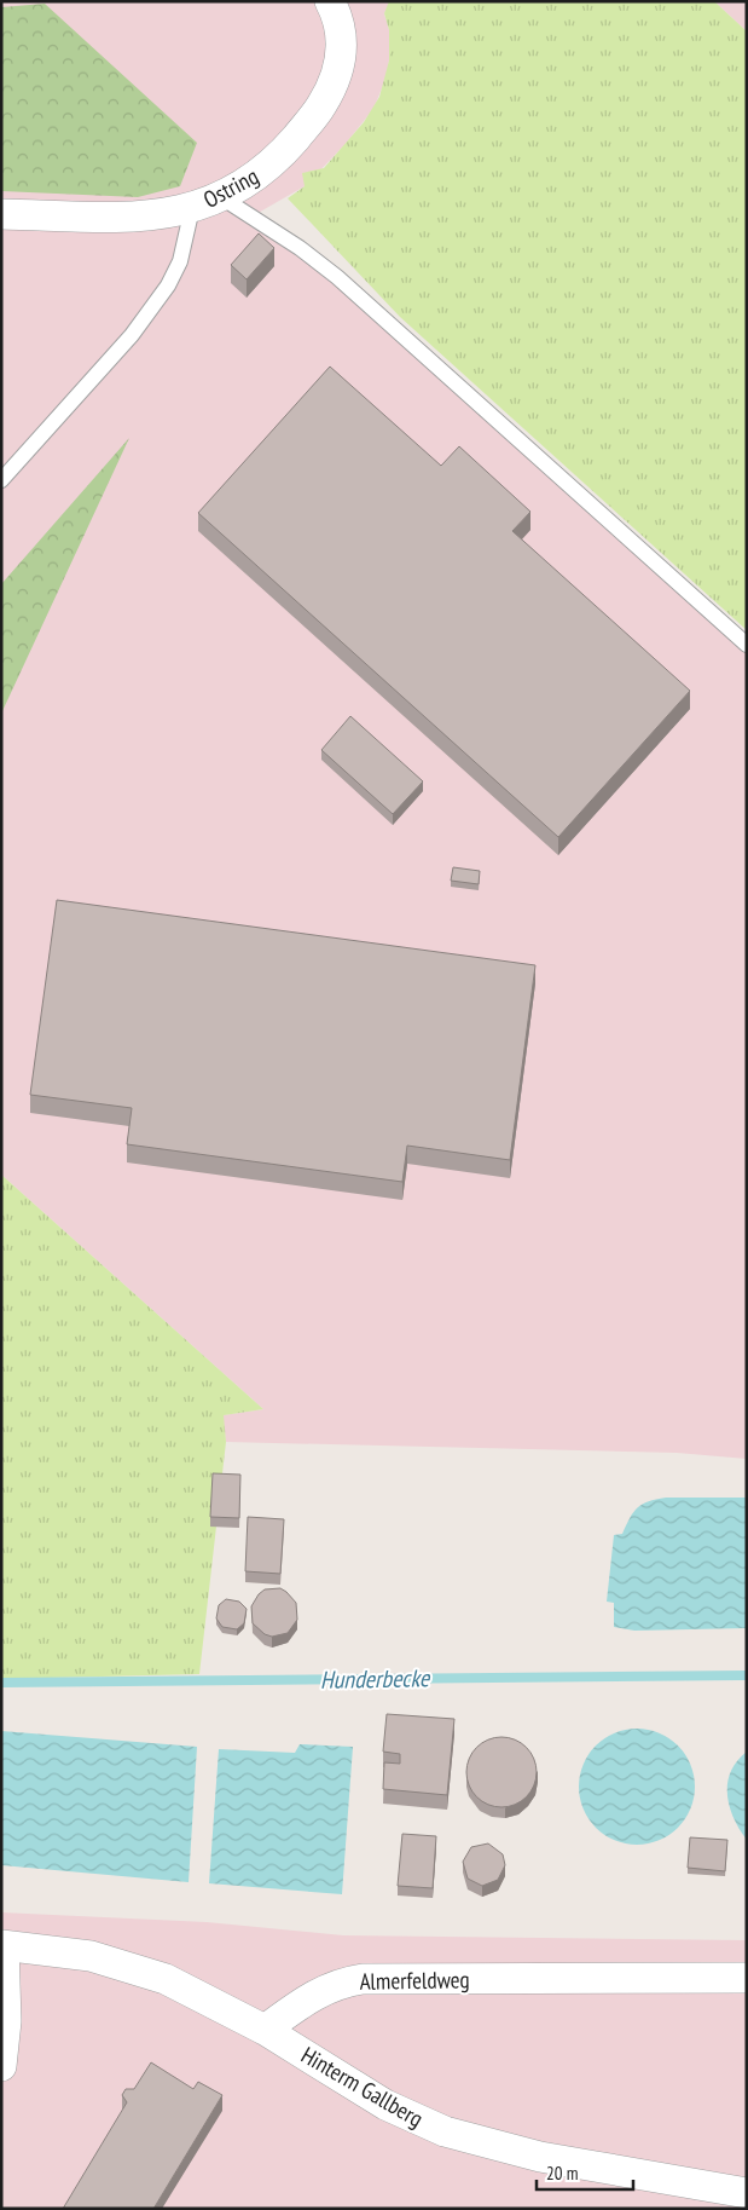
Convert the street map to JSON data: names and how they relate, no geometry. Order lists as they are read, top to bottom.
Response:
{
  "streets": {
    "street": ["Ostring", "Almerfeldweg", "Hinterm Gallberg"]
  },
  "crossings": [
    ["Almerfeldweg", "Hinterm Gallberg"]
  ],
  "water": ["Hunderbecke"],
  "scale_bar": "20 m"
}
